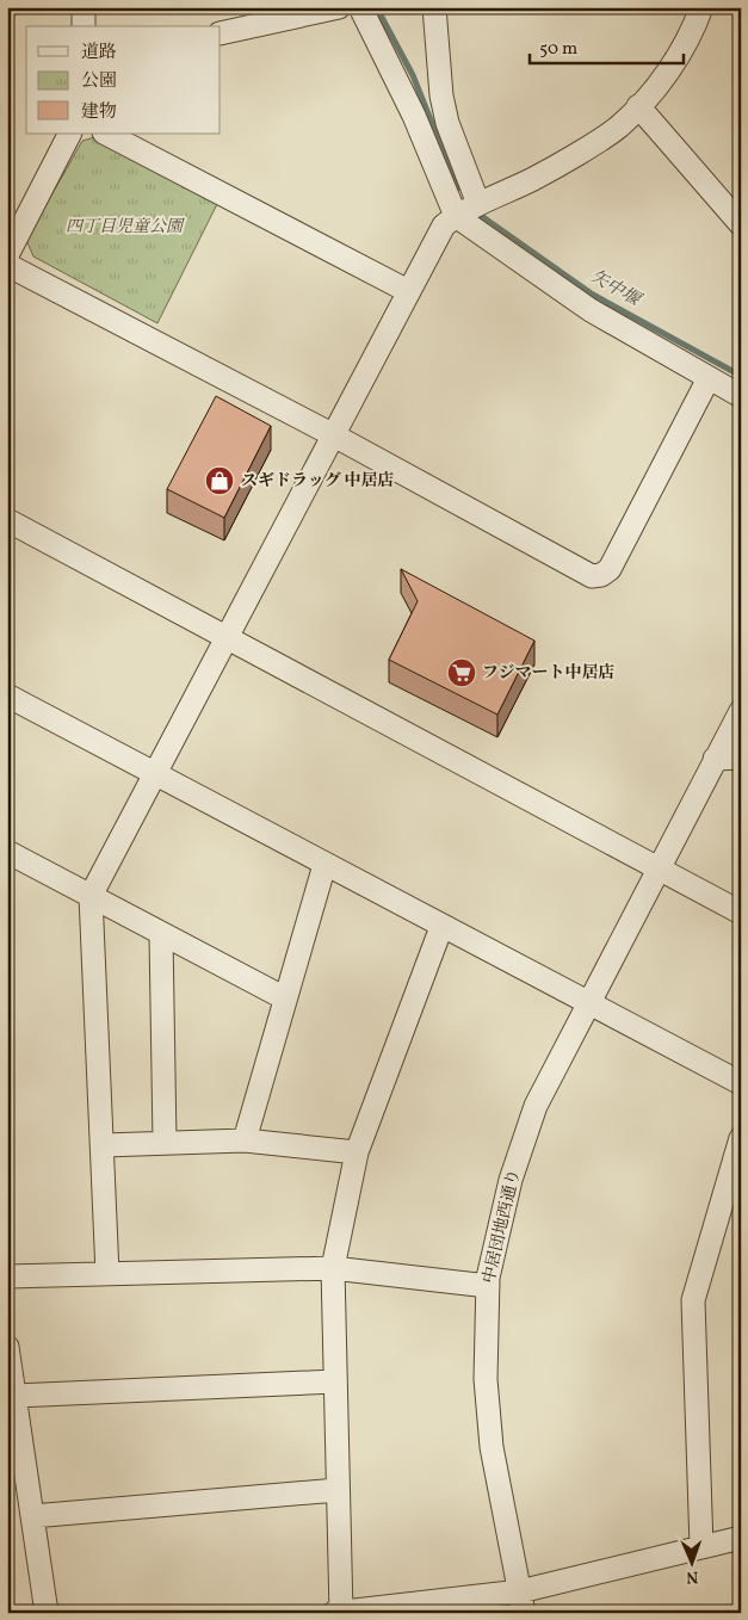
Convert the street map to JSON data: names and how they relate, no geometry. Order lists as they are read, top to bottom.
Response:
{
  "streets": {
    "street": ["中居団地西通り"]
  },
  "water": ["矢中堰"],
  "parks": ["四丁目児童公園"],
  "places": {
    "shop": ["スギドラッグ 中居店"],
    "supermarket": ["フジマート中居店"]
  },
  "legend": ["道路", "公園", "建物"],
  "scale_bar": "50 m",
  "north": "bottom"
}
